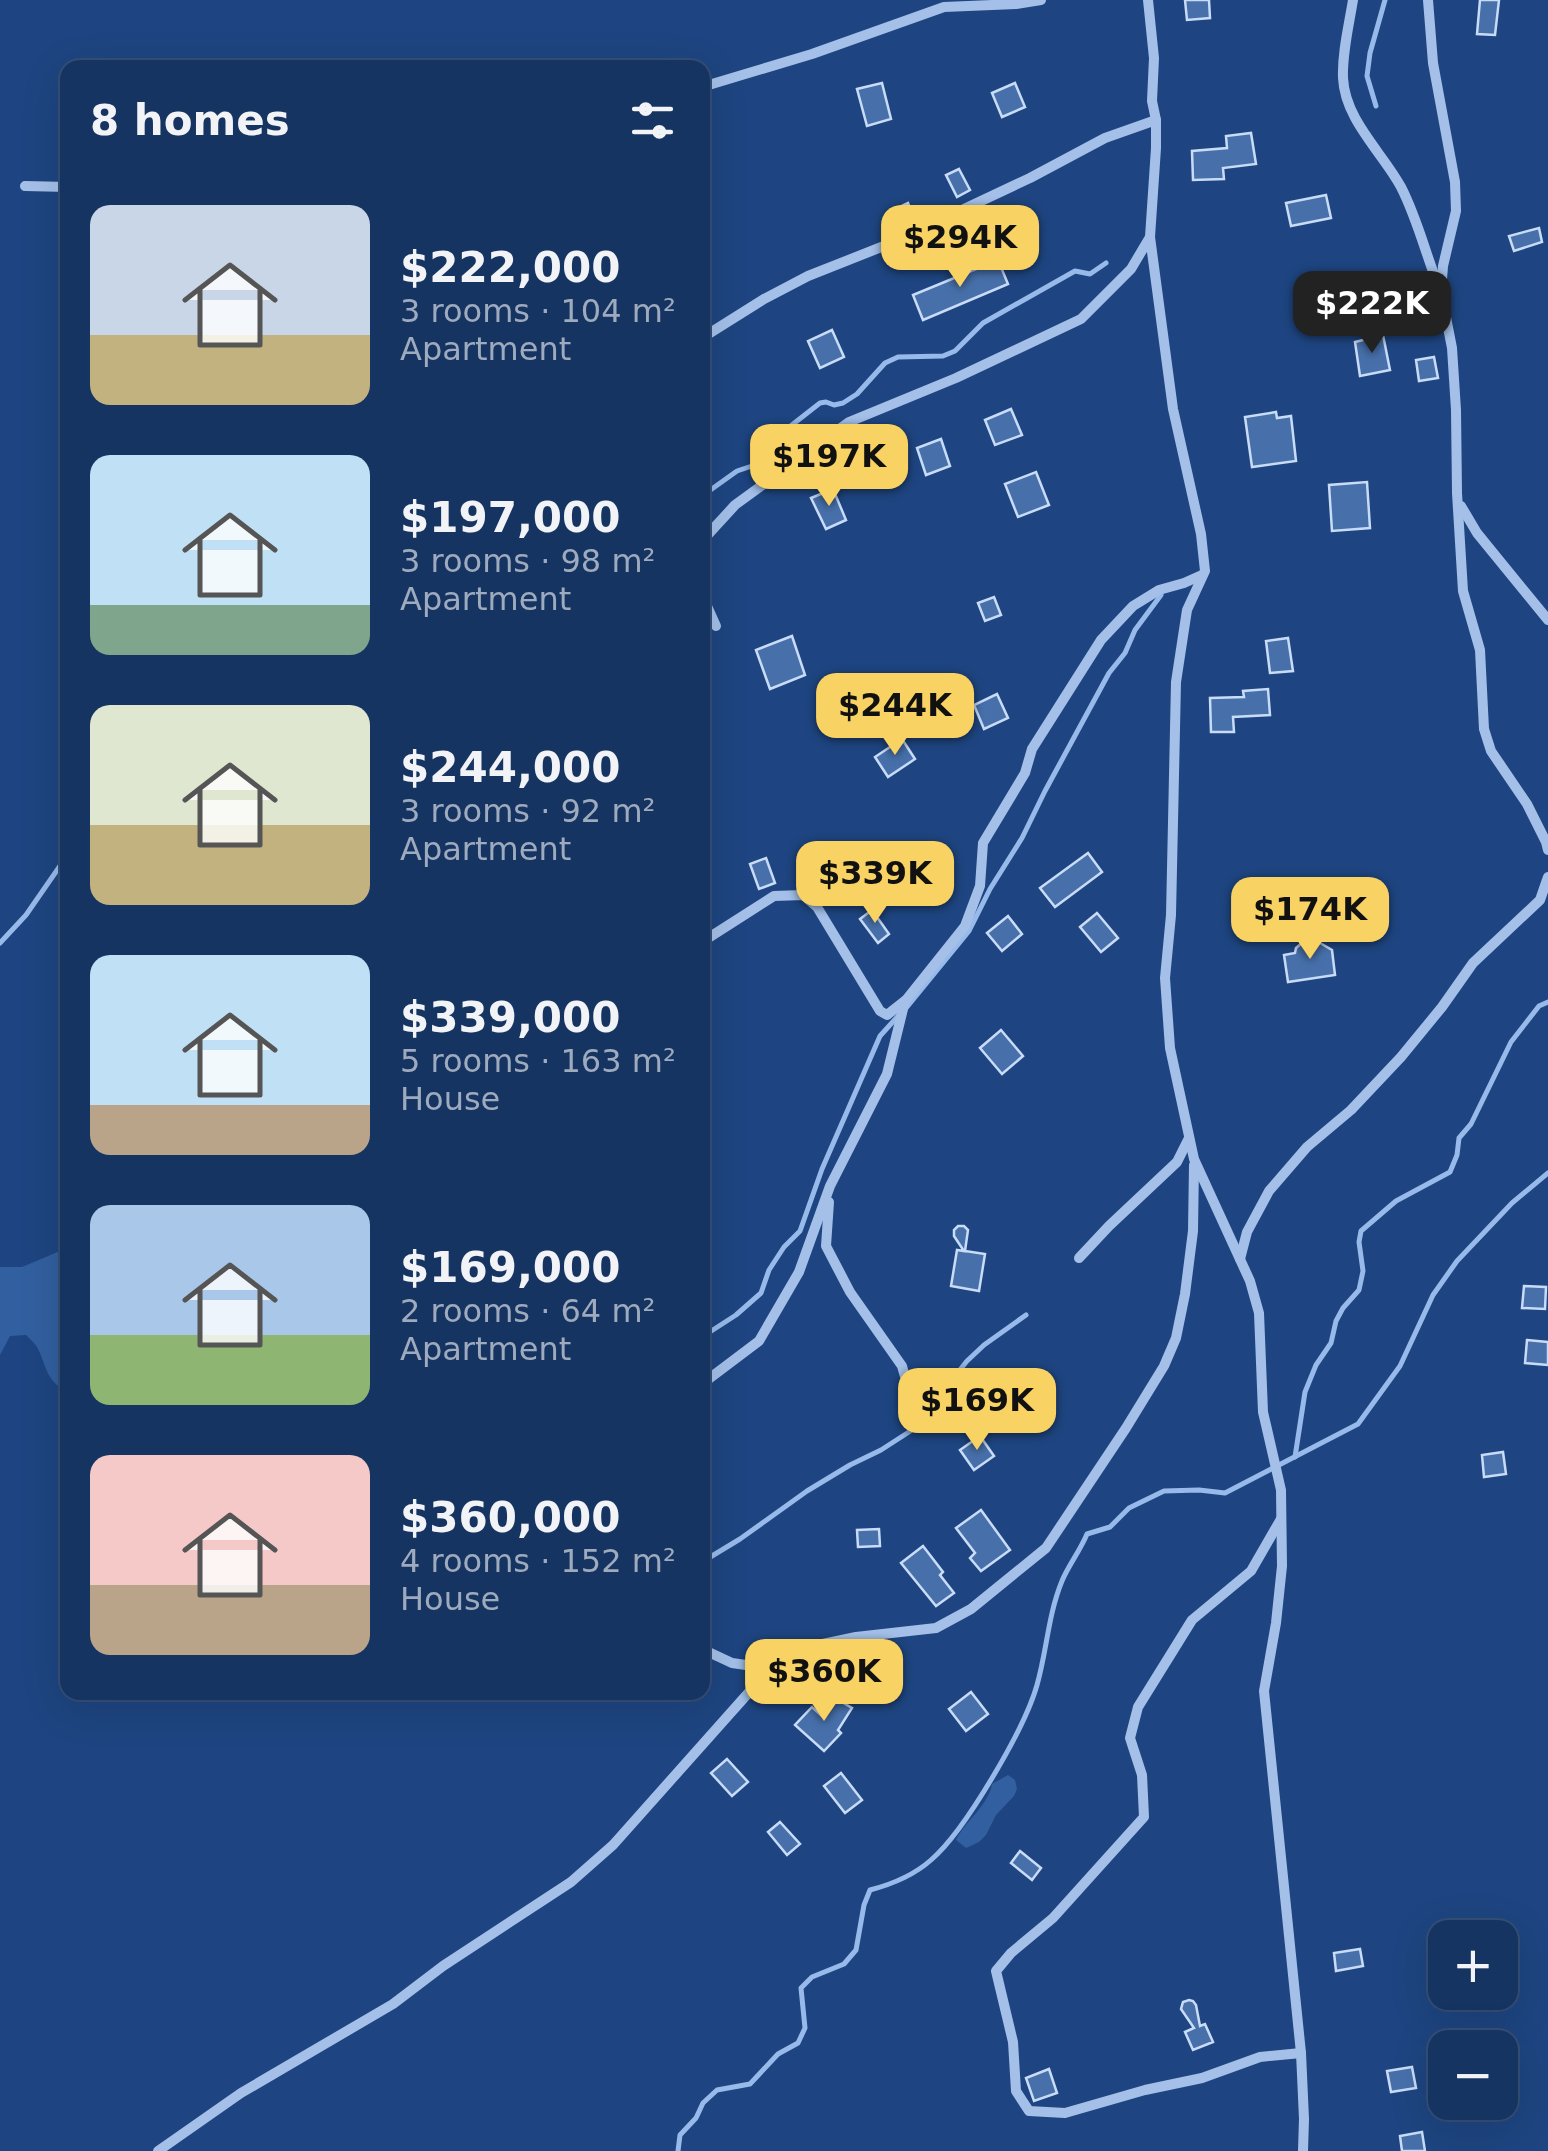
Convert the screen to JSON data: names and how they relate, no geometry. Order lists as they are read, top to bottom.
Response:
{
  "page": {
    "heading": "8 homes",
    "list": [
      {
        "name": "$222,000",
        "note": "3 rooms · 104 m² · Apartment"
      },
      {
        "name": "$197,000",
        "note": "3 rooms · 98 m² · Apartment"
      },
      {
        "name": "$244,000",
        "note": "3 rooms · 92 m² · Apartment"
      },
      {
        "name": "$339,000",
        "note": "5 rooms · 163 m² · House"
      },
      {
        "name": "$169,000",
        "note": "2 rooms · 64 m² · Apartment"
      },
      {
        "name": "$360,000",
        "note": "4 rooms · 152 m² · House"
      }
    ],
    "price": [
      "$294K",
      "$222K",
      "$197K",
      "$244K",
      "$339K",
      "$174K",
      "$169K",
      "$360K"
    ],
    "map_buttons": ["+", "−"]
  }
}
